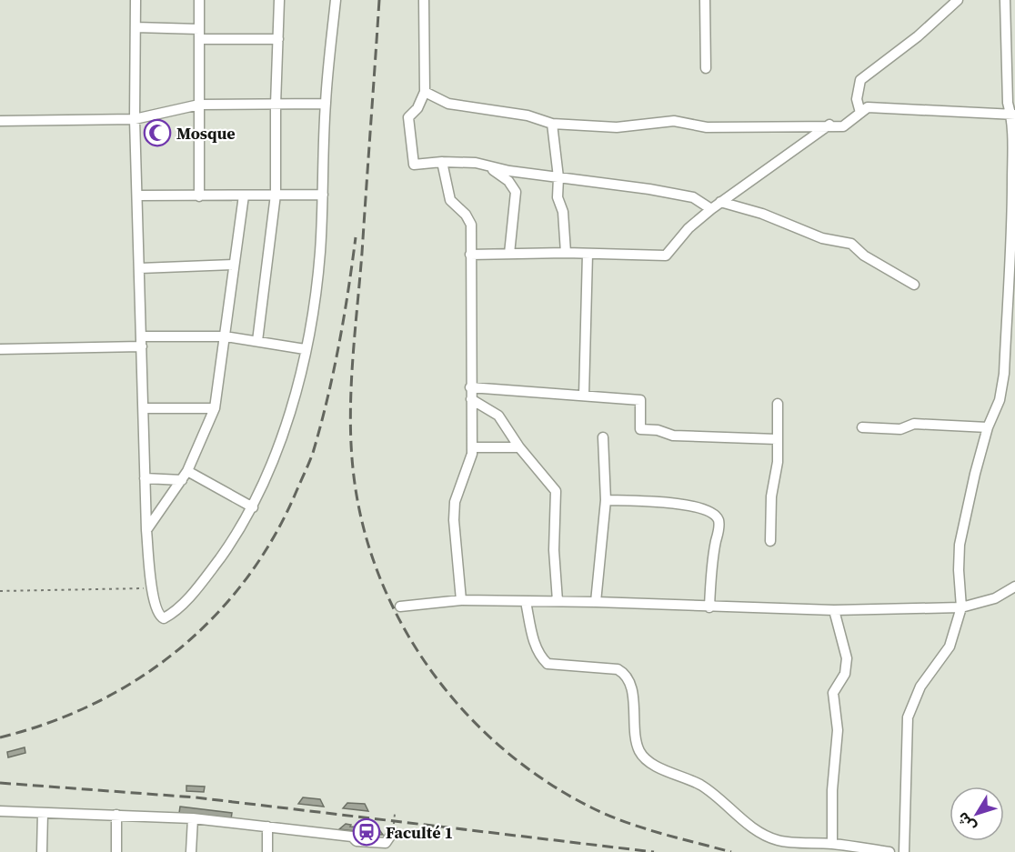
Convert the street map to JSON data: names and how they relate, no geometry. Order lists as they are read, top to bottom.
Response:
{
  "places": {
    "mosque": ["Mosque"],
    "station": ["Faculté 1"]
  },
  "north": "bottom left"
}
